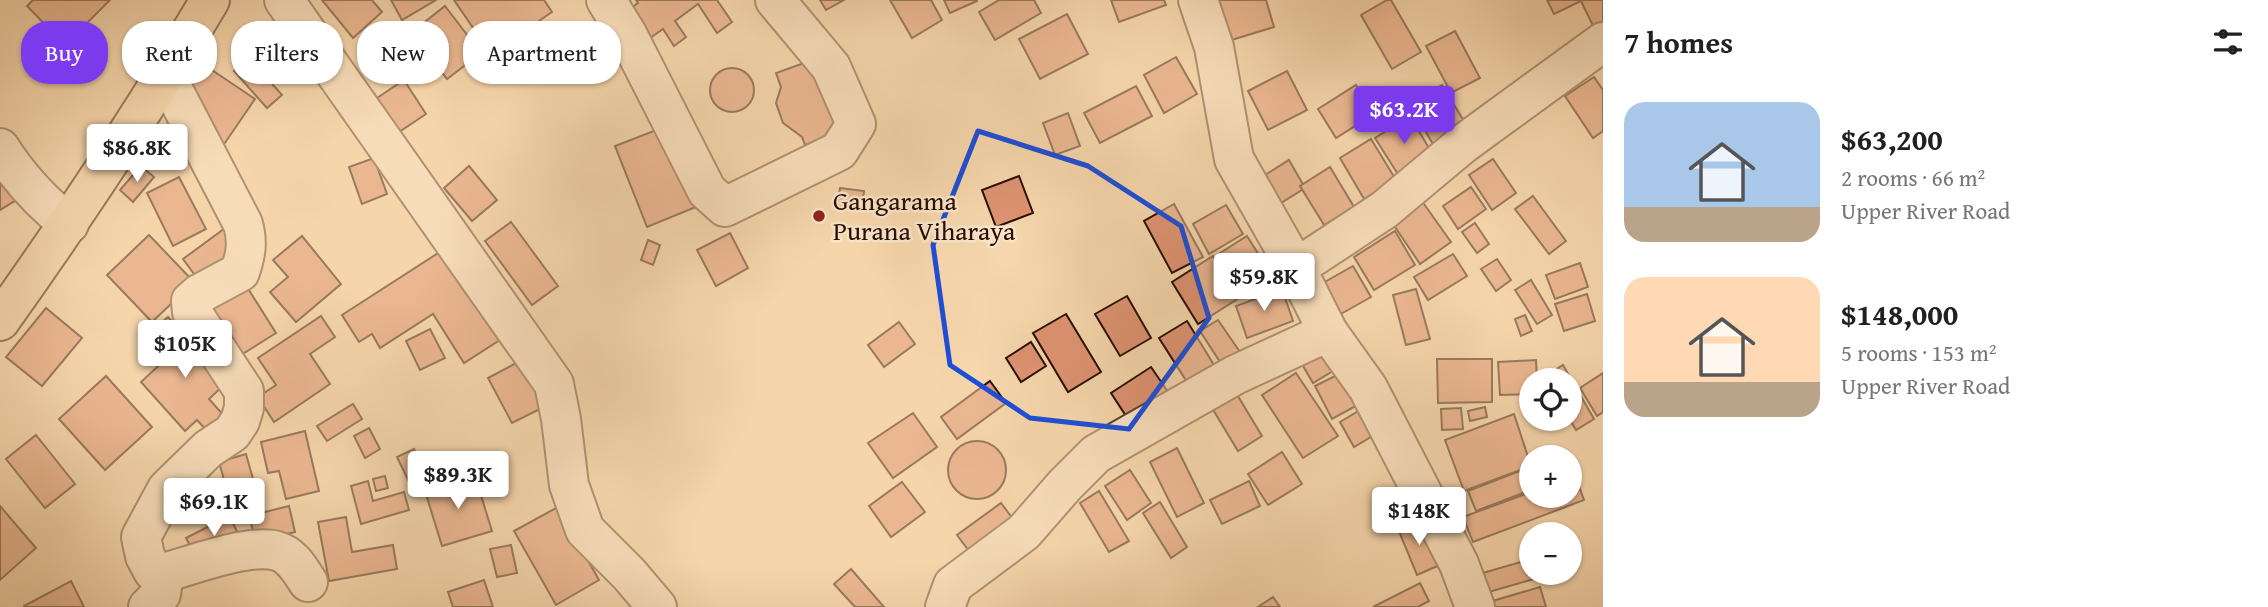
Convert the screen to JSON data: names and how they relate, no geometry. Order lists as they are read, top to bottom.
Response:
{
  "places": ["Gangarama Purana Viharaya"],
  "page": {
    "heading": "7 homes",
    "chip": [
      "Buy",
      "Rent",
      "Filters",
      "New",
      "Apartment"
    ],
    "list": [
      {
        "name": "$63,200",
        "note": "2 rooms · 66 m² · Upper River Road"
      },
      {
        "name": "$148,000",
        "note": "5 rooms · 153 m² · Upper River Road"
      }
    ],
    "price": [
      "$63.2K",
      "$86.8K",
      "$59.8K",
      "$105K",
      "$89.3K",
      "$69.1K",
      "$148K"
    ],
    "map_buttons": ["+", "−"]
  }
}
